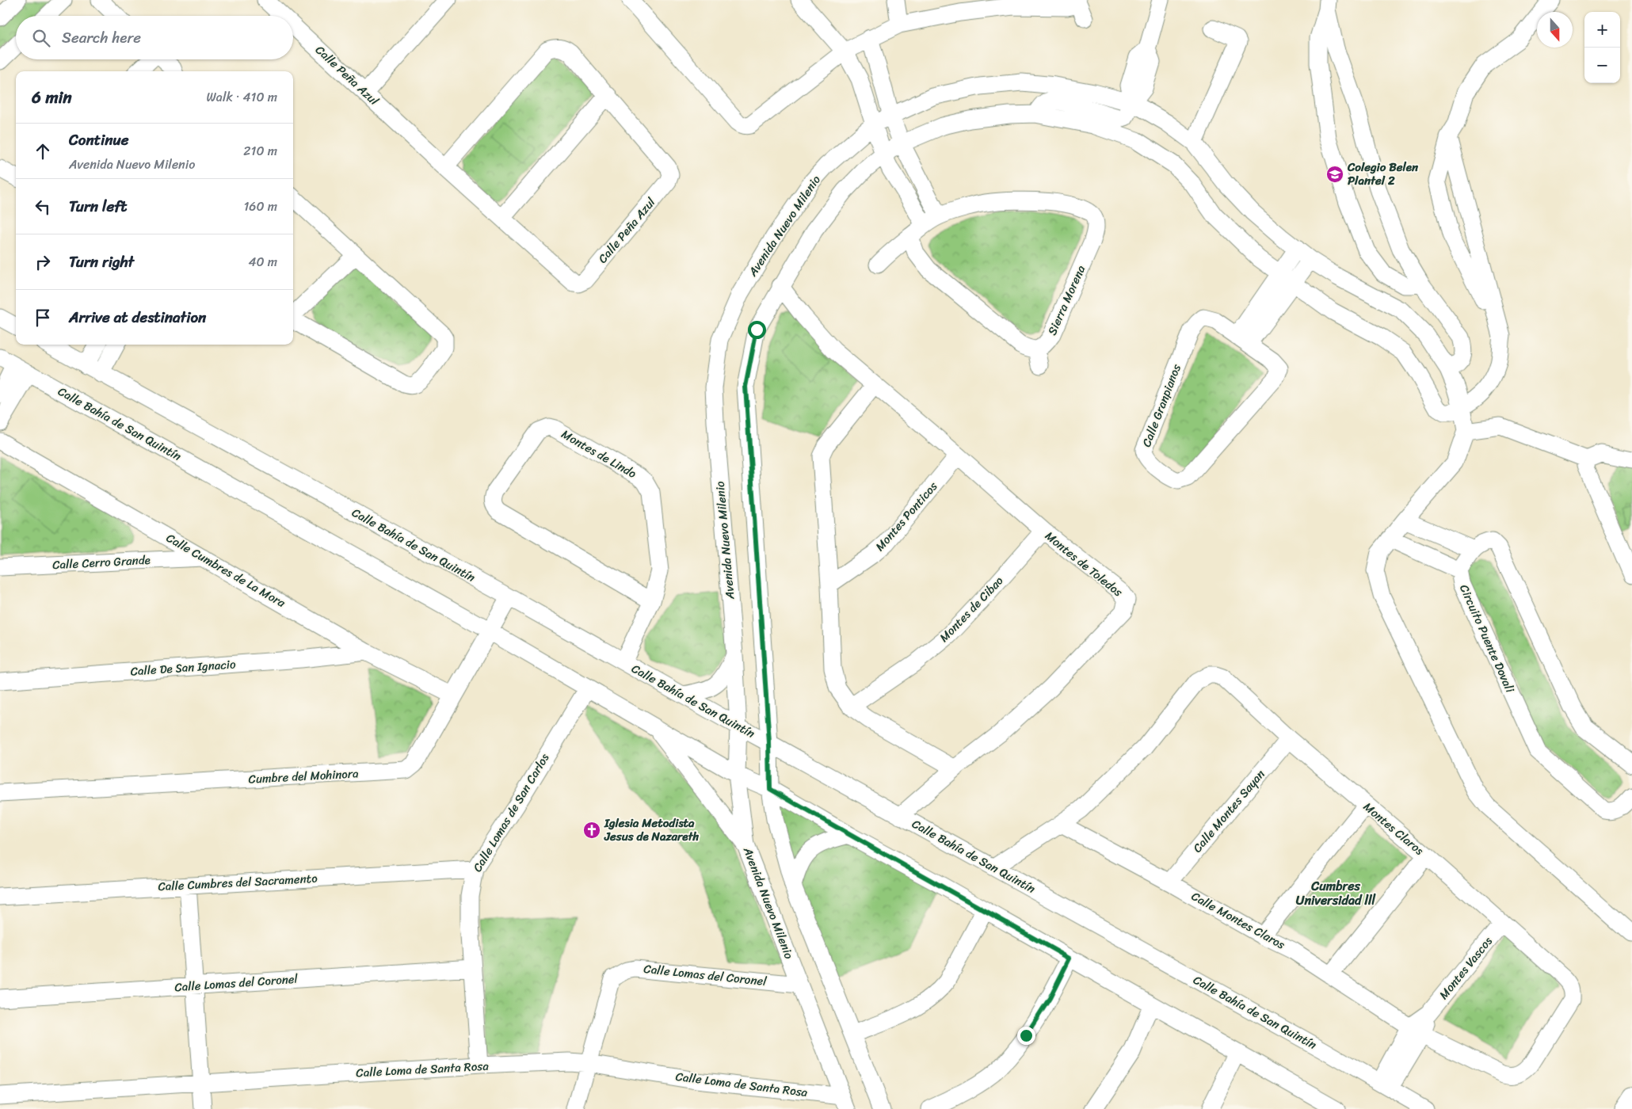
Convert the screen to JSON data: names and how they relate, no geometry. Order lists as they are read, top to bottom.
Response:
{
  "streets": {
    "street": [
      "Calle Peña Azul",
      "Avenida Nuevo Milenio",
      "Sierra Morena",
      "Calle Granpianos",
      "Calle Bahía de San Quintín",
      "Montes de Lindo",
      "Montes Ponticos",
      "Calle Cerro Grande",
      "Montes de Toledos",
      "Calle Cumbres de La Mora",
      "Montes de Cibao",
      "Circuito Puente Dovali",
      "Calle De San Ignacio",
      "Cumbre del Mohinora",
      "Calle Montes Sayan",
      "Calle Lomas de San Carlos",
      "Montes Claros",
      "Calle Cumbres del Sacramento",
      "Calle Montes Claros",
      "Montes Vascos",
      "Calle Lomas del Coronel",
      "Calle Loma de Santa Rosa"
    ]
  },
  "crossings": [
    ["Avenida Nuevo Milenio", "Calle Bahía de San Quintín"],
    ["Avenida Nuevo Milenio", "Calle Lomas del Coronel"],
    ["Avenida Nuevo Milenio", "Calle Loma de Santa Rosa"],
    ["Calle Bahía de San Quintín", "Montes de Lindo"],
    ["Calle Bahía de San Quintín", "Montes de Toledos"],
    ["Calle Bahía de San Quintín", "Cumbre del Mohinora"],
    ["Calle Bahía de San Quintín", "Calle Lomas de San Carlos"],
    ["Calle Bahía de San Quintín", "Montes Vascos"],
    ["Montes Ponticos", "Montes de Toledos"],
    ["Calle Cerro Grande", "Calle Cumbres de La Mora"],
    ["Montes de Toledos", "Montes de Cibao"],
    ["Calle Cumbres de La Mora", "Calle De San Ignacio"],
    ["Calle Cumbres de La Mora", "Cumbre del Mohinora"],
    ["Calle Montes Sayan", "Montes Claros"],
    ["Calle Montes Sayan", "Calle Montes Claros"],
    ["Calle Lomas de San Carlos", "Calle Cumbres del Sacramento"],
    ["Calle Lomas de San Carlos", "Calle Lomas del Coronel"],
    ["Calle Lomas de San Carlos", "Calle Loma de Santa Rosa"],
    ["Montes Claros", "Calle Montes Claros"],
    ["Montes Claros", "Montes Vascos"],
    ["Calle Montes Claros", "Montes Vascos"],
    ["Calle Lomas del Coronel", "Calle Loma de Santa Rosa"]
  ],
  "districts": ["Cumbres Universidad lll"],
  "places": {
    "school or university": ["Colegio Belen Plantel 2"],
    "church": ["Iglesia Metodista Jesus de Nazareth"]
  },
  "north": "bottom",
  "page": {
    "map_buttons": ["+", "−"],
    "search": "Search here",
    "heading": ["6 min", "Walk · 410 m"],
    "list": [
      ["Continue", "Avenida Nuevo Milenio", "210 m"],
      ["Turn left", "160 m"],
      ["Turn right", "40 m"],
      "Arrive at destination"
    ]
  }
}
